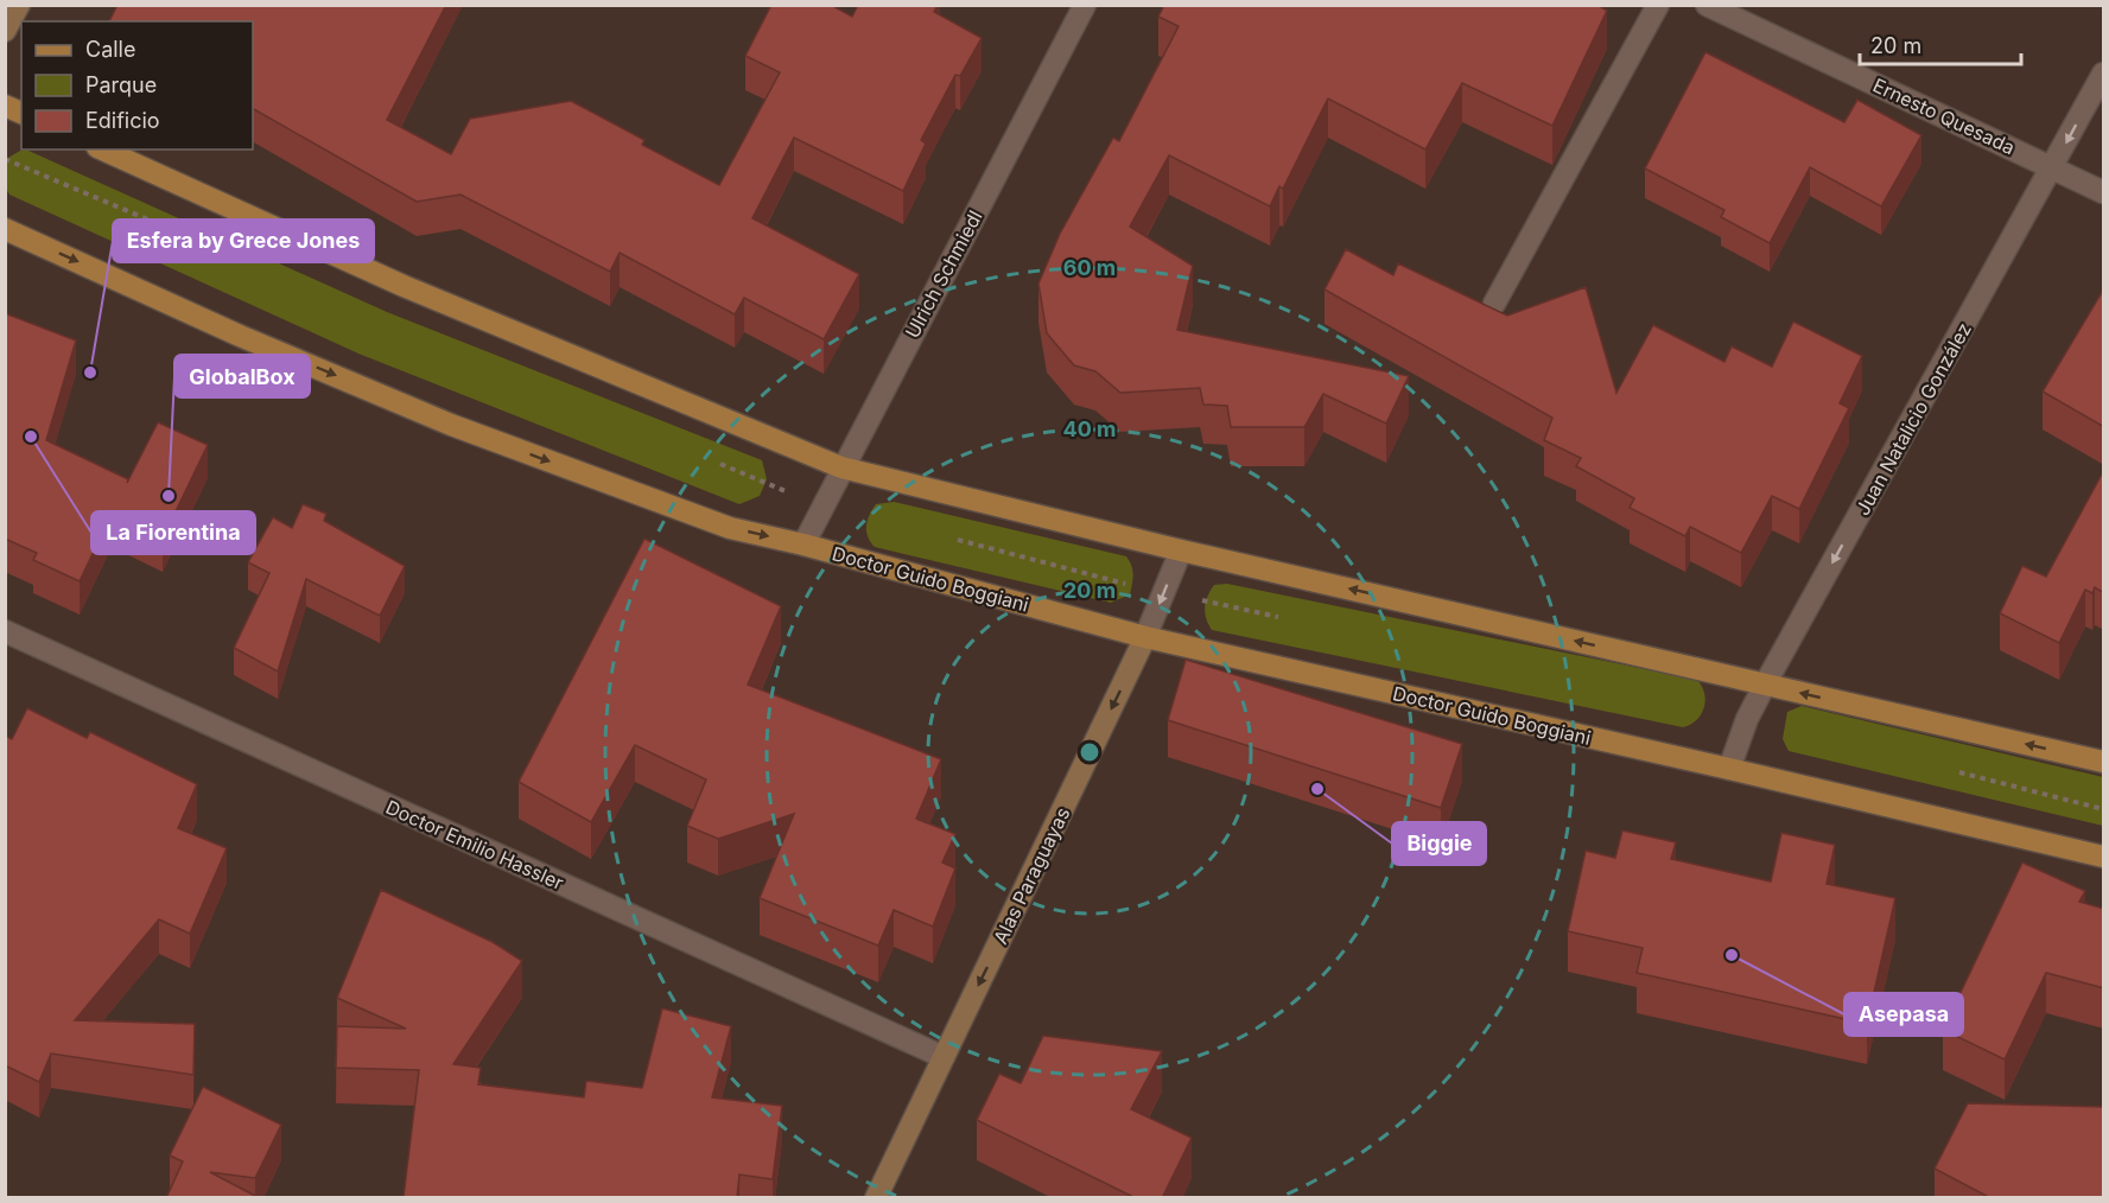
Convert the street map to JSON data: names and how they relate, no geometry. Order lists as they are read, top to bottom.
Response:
{
  "streets": {
    "main road": ["Doctor Guido Boggiani"],
    "street": [
      "Ernesto Quesada",
      "Ulrich Schmiedl",
      "Juan Natalicio González",
      "Doctor Emilio Hassler",
      "Alas Paraguayas"
    ]
  },
  "crossings": [
    ["Ernesto Quesada", "Juan Natalicio González"],
    ["Ulrich Schmiedl", "Doctor Guido Boggiani"],
    ["Juan Natalicio González", "Doctor Guido Boggiani"],
    ["Doctor Guido Boggiani", "Alas Paraguayas"],
    ["Doctor Emilio Hassler", "Alas Paraguayas"]
  ],
  "one_way": ["Juan Natalicio González", "Alas Paraguayas"],
  "places": [
    "Esfera by Grece Jones",
    "La Fiorentina",
    "GlobalBox",
    "Biggie",
    "Asepasa"
  ],
  "legend": ["Calle", "Parque", "Edificio"],
  "scale_bar": "20 m",
  "rings": ["60 m", "40 m", "20 m"]
}
